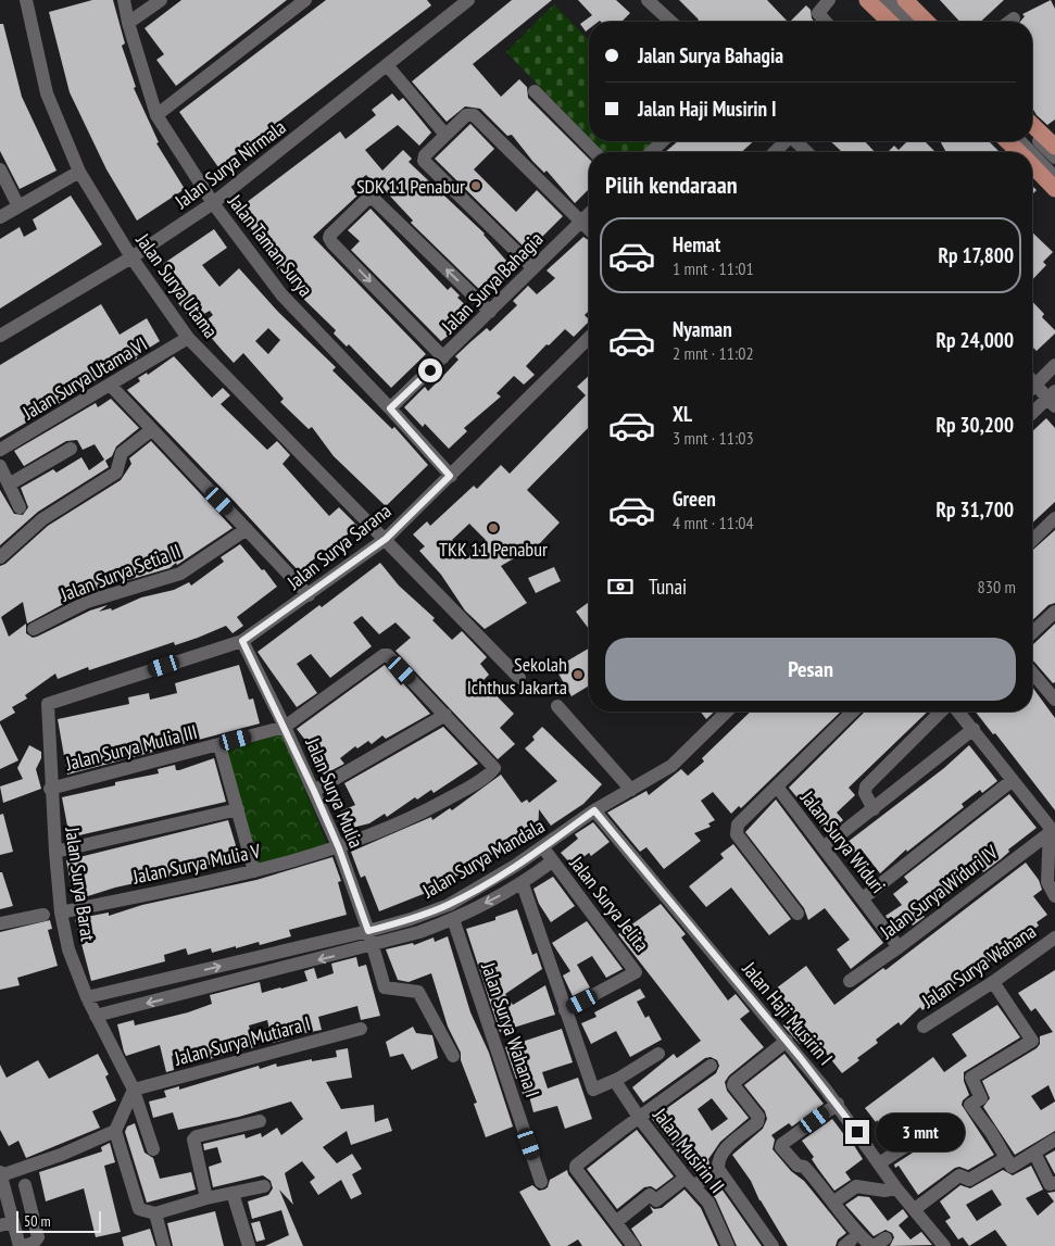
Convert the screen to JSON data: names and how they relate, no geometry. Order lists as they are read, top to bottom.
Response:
{
  "streets": {
    "street": [
      "Jalan Surya Nirmala",
      "Jalan Taman Surya",
      "Jalan Surya Bahagia",
      "Jalan Surya Utama",
      "Jalan Surya Utama VI",
      "Jalan Surya Sarana",
      "Jalan Surya Setia II",
      "Jalan Surya Mulia III",
      "Jalan Surya Mulia",
      "Jalan Surya Widuri",
      "Jalan Surya Mandala",
      "Jalan Surya Mulia V",
      "Jalan Surya Barat",
      "Jalan Surya Widuri IV",
      "Jalan Surya Jelita",
      "Jalan Surya Wahana",
      "Jalan Haji Musirin I",
      "Jalan Surya Wahana I",
      "Jalan Surya Mutiara I",
      "Jalan Musirin II"
    ]
  },
  "crossings": [
    ["Jalan Surya Nirmala", "Jalan Taman Surya"],
    ["Jalan Surya Nirmala", "Jalan Surya Utama"],
    ["Jalan Taman Surya", "Jalan Surya Bahagia"],
    ["Jalan Taman Surya", "Jalan Surya Sarana"],
    ["Jalan Surya Utama", "Jalan Surya Utama VI"],
    ["Jalan Surya Utama", "Jalan Surya Sarana"],
    ["Jalan Surya Sarana", "Jalan Surya Mulia"],
    ["Jalan Surya Sarana", "Jalan Surya Barat"],
    ["Jalan Surya Mulia III", "Jalan Surya Mulia"],
    ["Jalan Surya Mulia III", "Jalan Surya Barat"],
    ["Jalan Surya Mulia", "Jalan Surya Mandala"],
    ["Jalan Surya Mulia", "Jalan Surya Mulia V"],
    ["Jalan Surya Widuri", "Jalan Surya Widuri IV"],
    ["Jalan Surya Mandala", "Jalan Surya Barat"],
    ["Jalan Surya Mandala", "Jalan Surya Jelita"],
    ["Jalan Surya Mandala", "Jalan Haji Musirin I"],
    ["Jalan Surya Mandala", "Jalan Surya Wahana I"],
    ["Jalan Surya Mulia V", "Jalan Surya Barat"],
    ["Jalan Surya Barat", "Jalan Surya Mutiara I"]
  ],
  "places": ["SDK 11 Penabur", "TKK 11 Penabur", "Sekolah Ichthus Jakarta"],
  "scale_bar": "50 m",
  "page": {
    "banner": ["Jalan Surya Bahagia", "Jalan Haji Musirin I"],
    "heading": "Pilih kendaraan",
    "list": [
      {
        "name": "Hemat",
        "note": "1 mnt · 11:01",
        "value": "Rp 17,800"
      },
      {
        "name": "Nyaman",
        "note": "2 mnt · 11:02",
        "value": "Rp 24,000"
      },
      {
        "name": "XL",
        "note": "3 mnt · 11:03",
        "value": "Rp 30,200"
      },
      {
        "name": "Green",
        "note": "4 mnt · 11:04",
        "value": "Rp 31,700"
      }
    ],
    "pay": ["Tunai", "830 m"],
    "buttons": "Pesan",
    "bubble": "3 mnt",
    "scale": "50 m"
  }
}
